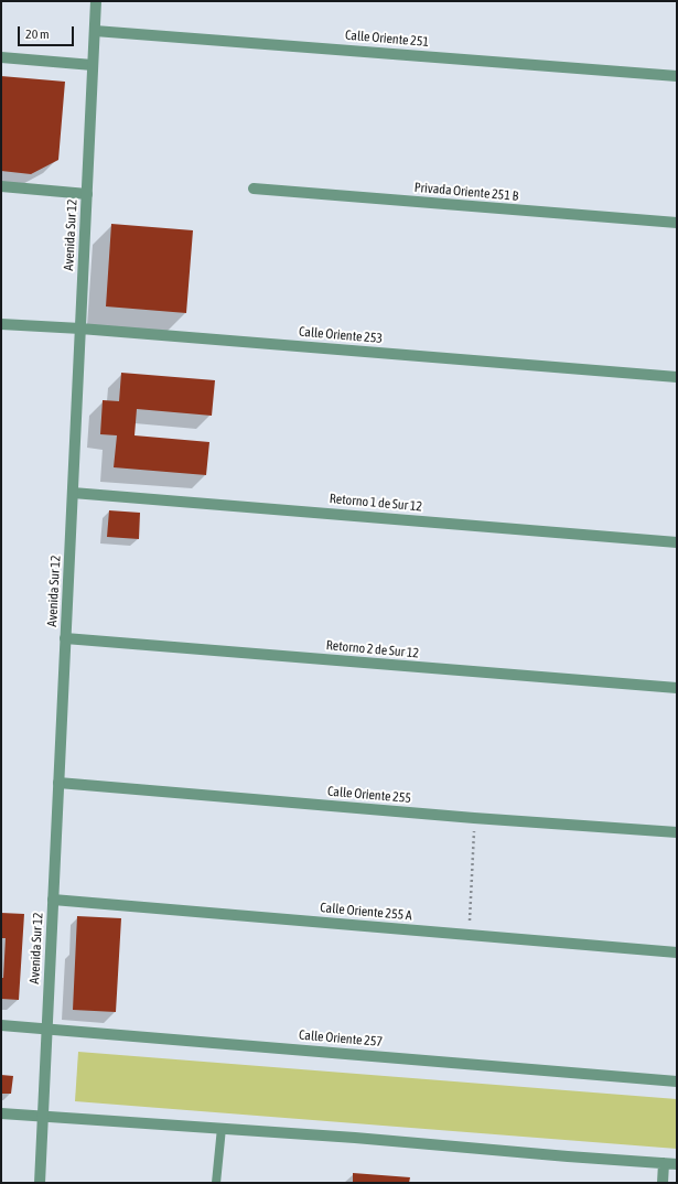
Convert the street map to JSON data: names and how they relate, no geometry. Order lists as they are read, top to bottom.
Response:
{
  "streets": {
    "street": [
      "Calle Oriente 251",
      "Privada Oriente 251 B",
      "Avenida Sur 12",
      "Calle Oriente 253",
      "Retorno 1 de Sur 12",
      "Retorno 2 de Sur 12",
      "Calle Oriente 255",
      "Calle Oriente 255 A",
      "Calle Oriente 257"
    ]
  },
  "crossings": [
    ["Calle Oriente 251", "Avenida Sur 12"],
    ["Avenida Sur 12", "Calle Oriente 253"],
    ["Avenida Sur 12", "Retorno 1 de Sur 12"],
    ["Avenida Sur 12", "Retorno 2 de Sur 12"],
    ["Avenida Sur 12", "Calle Oriente 255"],
    ["Avenida Sur 12", "Calle Oriente 255 A"],
    ["Avenida Sur 12", "Calle Oriente 257"]
  ],
  "scale_bar": "20 m"
}
